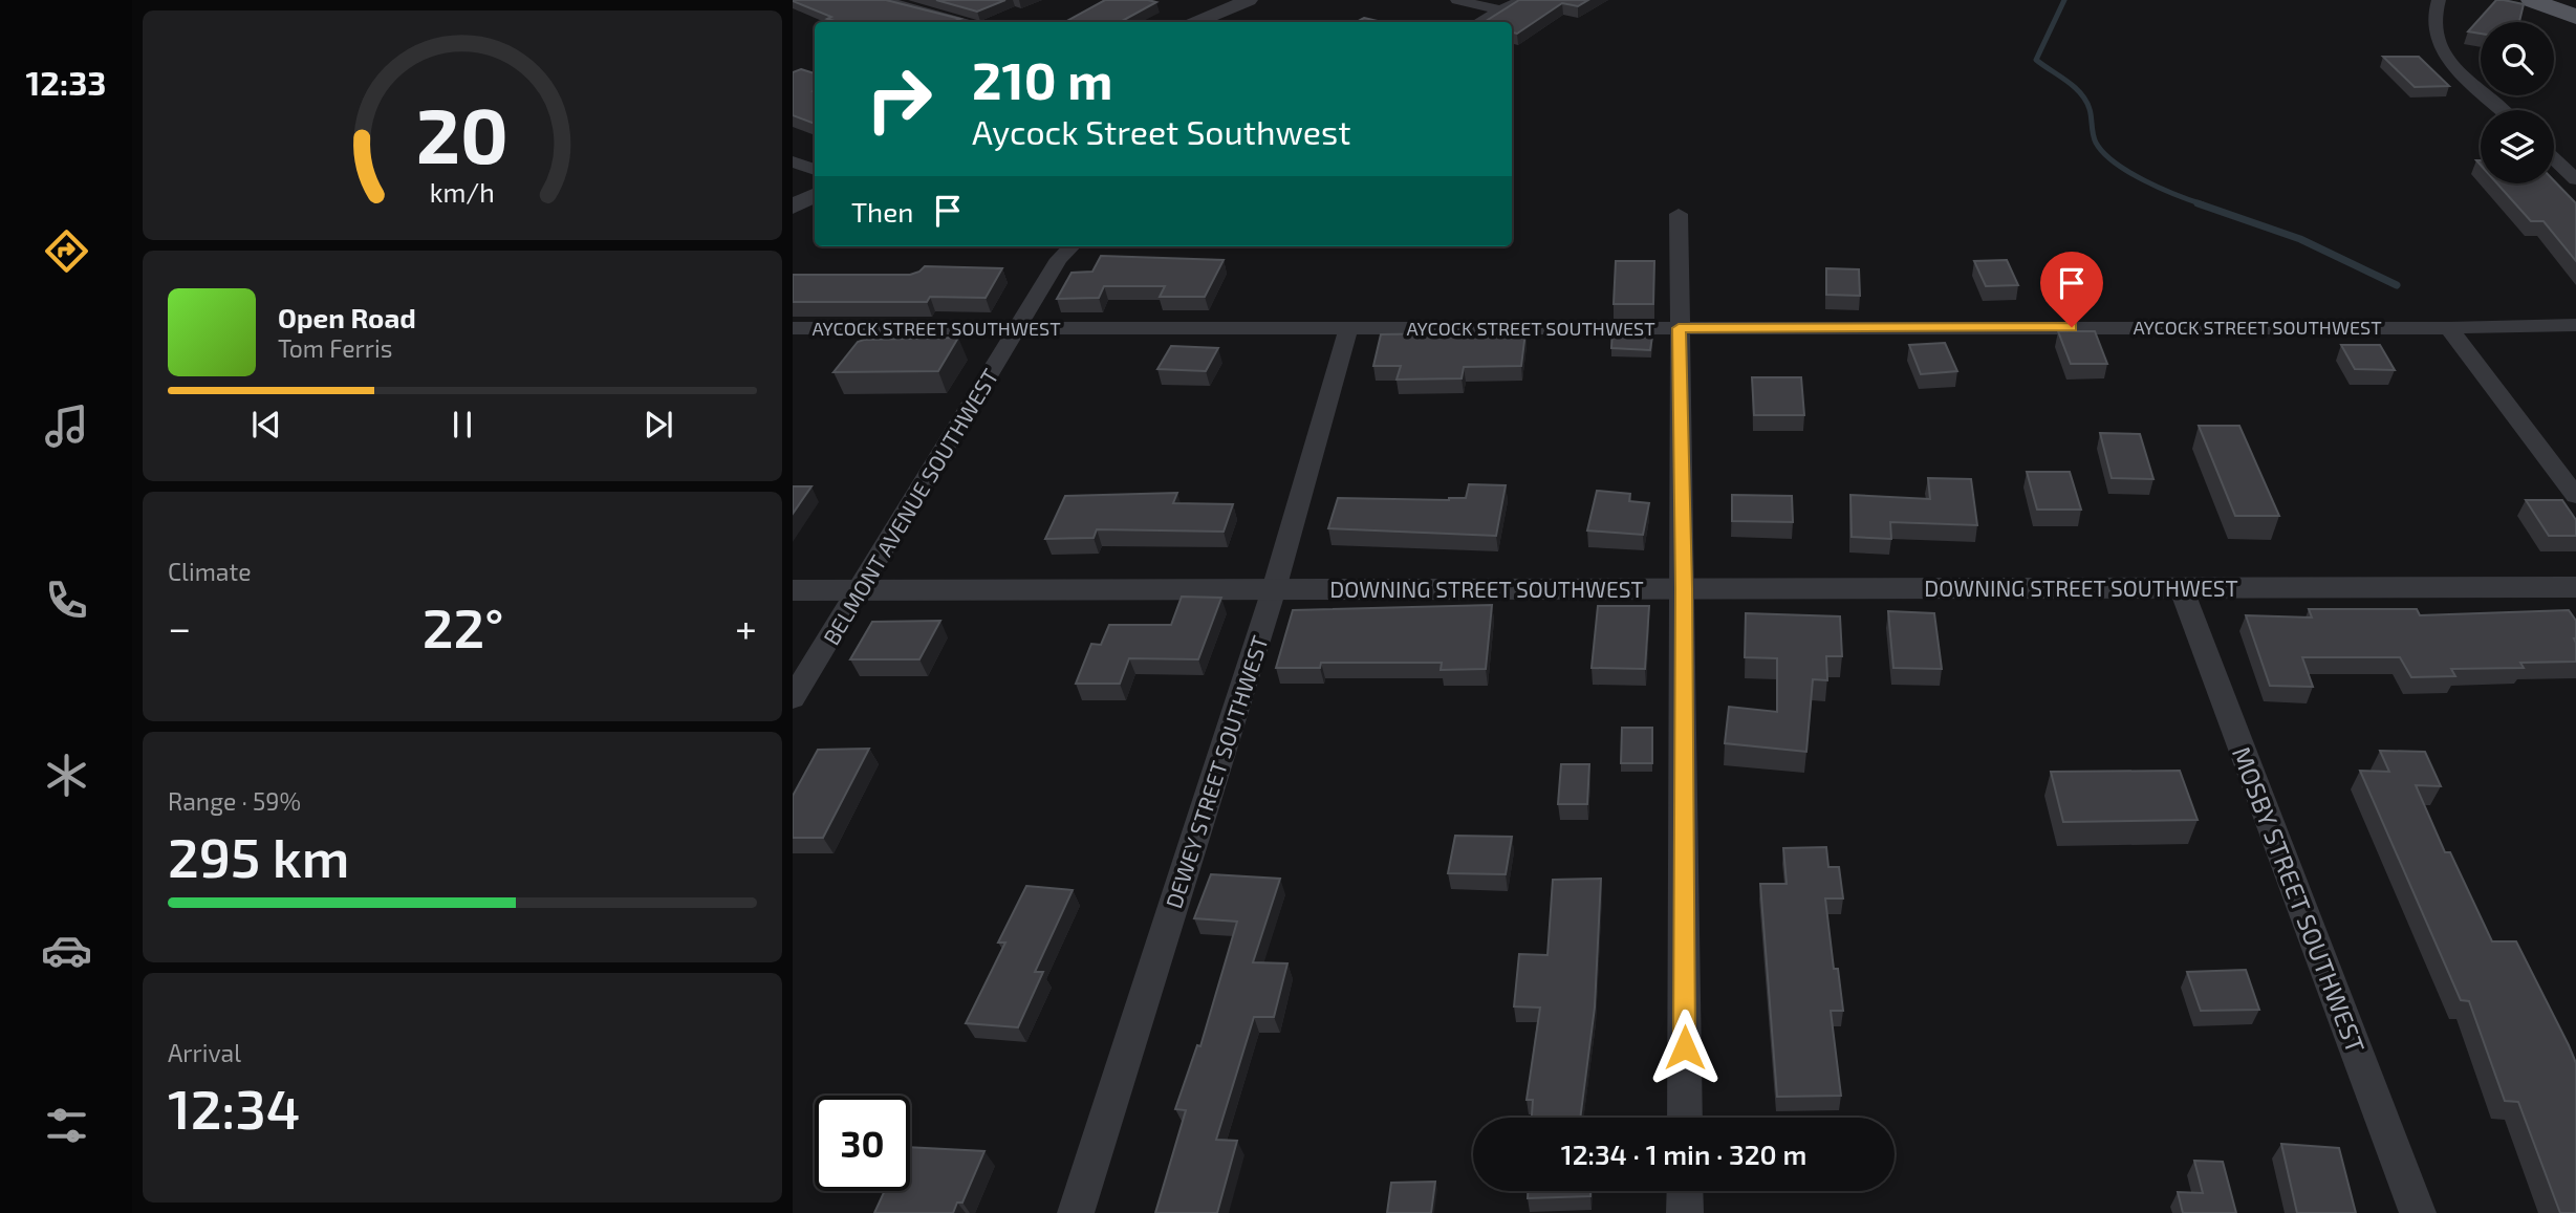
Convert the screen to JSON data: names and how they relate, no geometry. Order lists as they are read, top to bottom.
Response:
{
  "streets": {
    "street": [
      "AYCOCK STREET SOUTHWEST",
      "BELMONT AVENUE SOUTHWEST",
      "DOWNING STREET SOUTHWEST",
      "DEWEY STREET SOUTHWEST",
      "MOSBY STREET SOUTHWEST"
    ]
  },
  "crossings": [
    ["AYCOCK STREET SOUTHWEST", "BELMONT AVENUE SOUTHWEST"],
    ["AYCOCK STREET SOUTHWEST", "DEWEY STREET SOUTHWEST"],
    ["BELMONT AVENUE SOUTHWEST", "DOWNING STREET SOUTHWEST"],
    ["DOWNING STREET SOUTHWEST", "DEWEY STREET SOUTHWEST"],
    ["DOWNING STREET SOUTHWEST", "MOSBY STREET SOUTHWEST"]
  ],
  "page": {
    "tabs": "12:33",
    "turn": ["210 m", "Aycock Street Southwest"],
    "then": "Then",
    "song": ["Open Road", "Tom Ferris"],
    "tile": [
      "Climate",
      ["Range · 59%", "295 km"],
      ["Arrival", "12:34"]
    ],
    "heat": ["−", "22°", "+"],
    "limit": "30",
    "trip": "12:34 · 1 min · 320 m",
    "gauge": ["20", "km/h"]
  }
}
